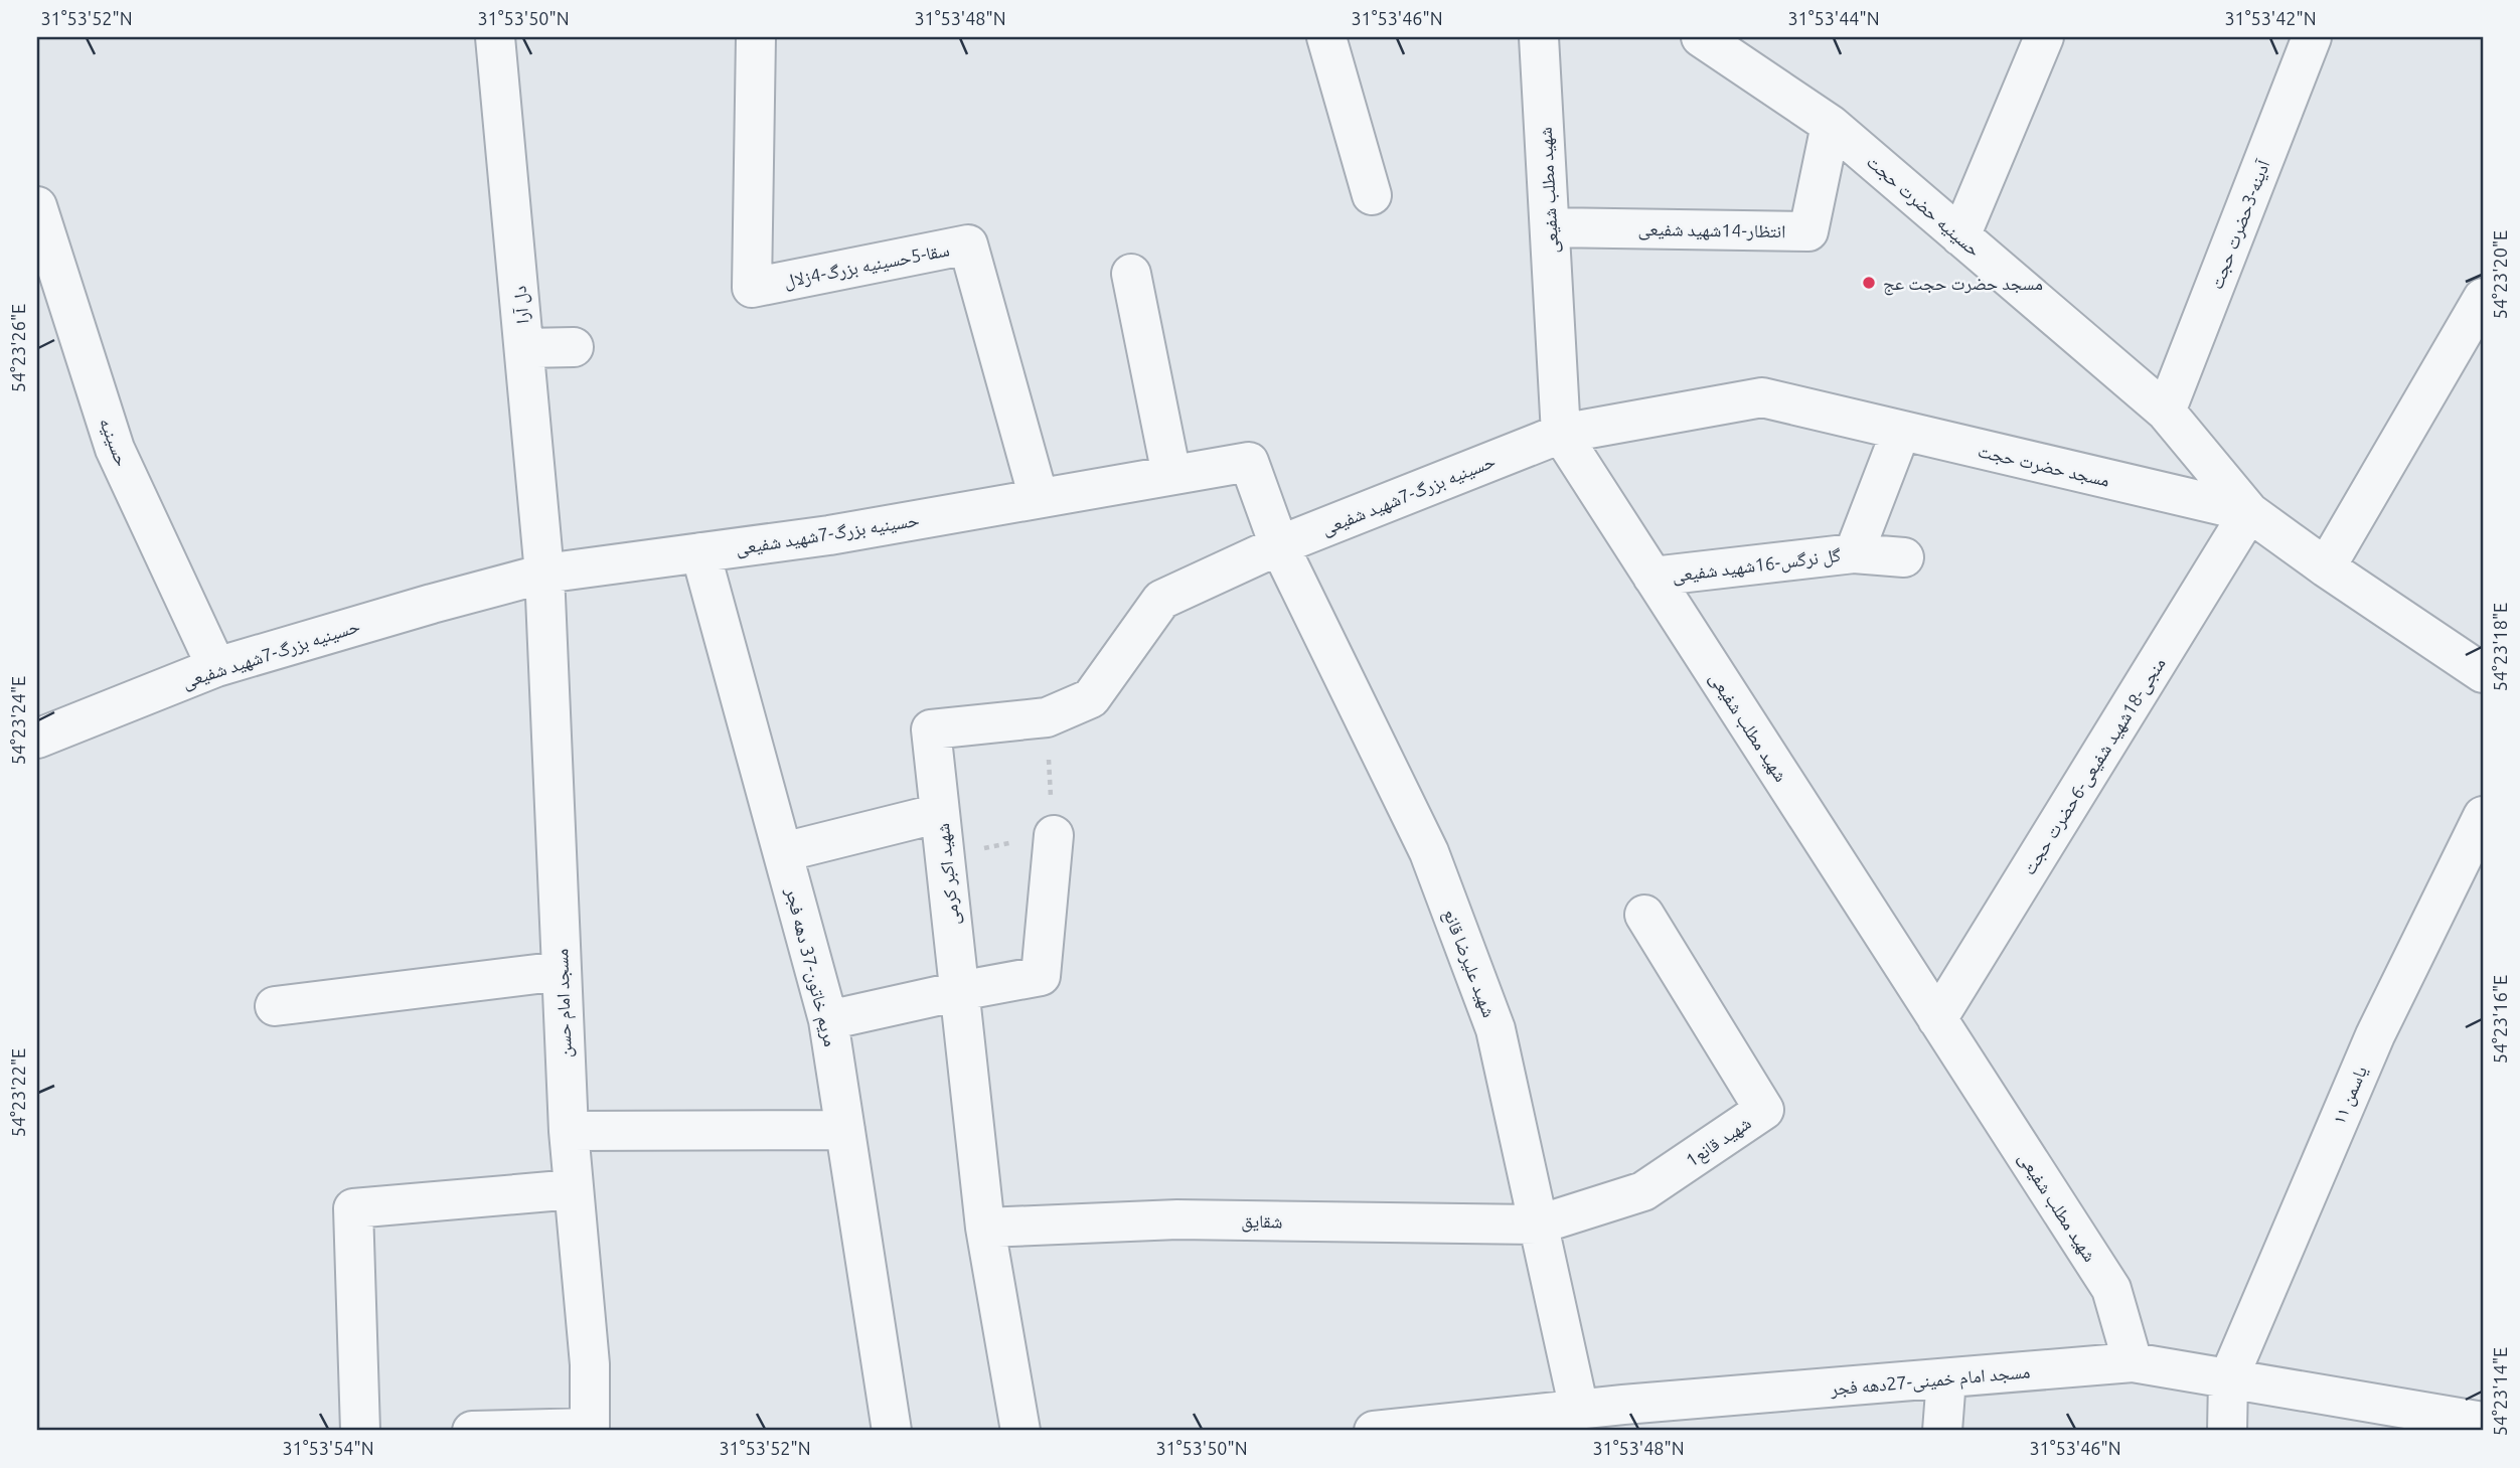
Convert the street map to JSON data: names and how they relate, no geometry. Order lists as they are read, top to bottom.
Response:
{
  "streets": {
    "street": [
      "شهید مطلب شفیعی",
      "حسینیه حضرت حجت",
      "آدینه-3حضرت حجت",
      "انتظار-14شهید شفیعی",
      "سقا-5حسینیه بزرگ-4زلال",
      "دل آرا",
      "حسینیه",
      "مسجد حضرت حجت",
      "حسینیه بزرگ-7شهید شفیعی",
      "گل نرگس-16شهید شفیعی",
      "منجی-18شهید شفیعی-6حضرت حجت",
      "شهید اکبر کرمی",
      "شهید علیرضا قانع",
      "مریم خاتون-37 دهه فجر",
      "مسجد امام حسن",
      "یاسمن ۱۱",
      "1شهید قانع",
      "شقایق",
      "مسجد امام خمینی-27دهه فجر"
    ]
  },
  "crossings": [
    ["شهید مطلب شفیعی", "انتظار-14شهید شفیعی"],
    ["شهید مطلب شفیعی", "مسجد حضرت حجت"],
    ["شهید مطلب شفیعی", "حسینیه بزرگ-7شهید شفیعی"],
    ["شهید مطلب شفیعی", "گل نرگس-16شهید شفیعی"],
    ["شهید مطلب شفیعی", "منجی-18شهید شفیعی-6حضرت حجت"],
    ["شهید مطلب شفیعی", "مسجد امام خمینی-27دهه فجر"],
    ["حسینیه حضرت حجت", "آدینه-3حضرت حجت"],
    ["حسینیه حضرت حجت", "انتظار-14شهید شفیعی"],
    ["حسینیه حضرت حجت", "مسجد حضرت حجت"],
    ["حسینیه حضرت حجت", "منجی-18شهید شفیعی-6حضرت حجت"],
    ["سقا-5حسینیه بزرگ-4زلال", "حسینیه بزرگ-7شهید شفیعی"],
    ["دل آرا", "حسینیه بزرگ-7شهید شفیعی"],
    ["دل آرا", "مسجد امام حسن"],
    ["حسینیه", "حسینیه بزرگ-7شهید شفیعی"],
    ["مسجد حضرت حجت", "حسینیه بزرگ-7شهید شفیعی"],
    ["مسجد حضرت حجت", "گل نرگس-16شهید شفیعی"],
    ["مسجد حضرت حجت", "منجی-18شهید شفیعی-6حضرت حجت"],
    ["حسینیه بزرگ-7شهید شفیعی", "شهید اکبر کرمی"],
    ["حسینیه بزرگ-7شهید شفیعی", "شهید علیرضا قانع"],
    ["حسینیه بزرگ-7شهید شفیعی", "مریم خاتون-37 دهه فجر"],
    ["حسینیه بزرگ-7شهید شفیعی", "مسجد امام حسن"],
    ["شهید اکبر کرمی", "شهید علیرضا قانع"],
    ["شهید اکبر کرمی", "شقایق"],
    ["شهید علیرضا قانع", "1شهید قانع"],
    ["شهید علیرضا قانع", "شقایق"],
    ["شهید علیرضا قانع", "مسجد امام خمینی-27دهه فجر"],
    ["یاسمن ۱۱", "مسجد امام خمینی-27دهه فجر"],
    ["1شهید قانع", "شقایق"]
  ],
  "places": ["مسجد حضرت حجت عج"],
  "coordinates": [
    "31°53'52\"N",
    "31°53'50\"N",
    "31°53'48\"N",
    "31°53'46\"N",
    "31°53'44\"N",
    "31°53'42\"N",
    "54°23'20\"E",
    "54°23'26\"E",
    "54°23'18\"E",
    "54°23'24\"E",
    "54°23'16\"E",
    "54°23'22\"E",
    "54°23'14\"E",
    "31°53'54\"N"
  ]
}
